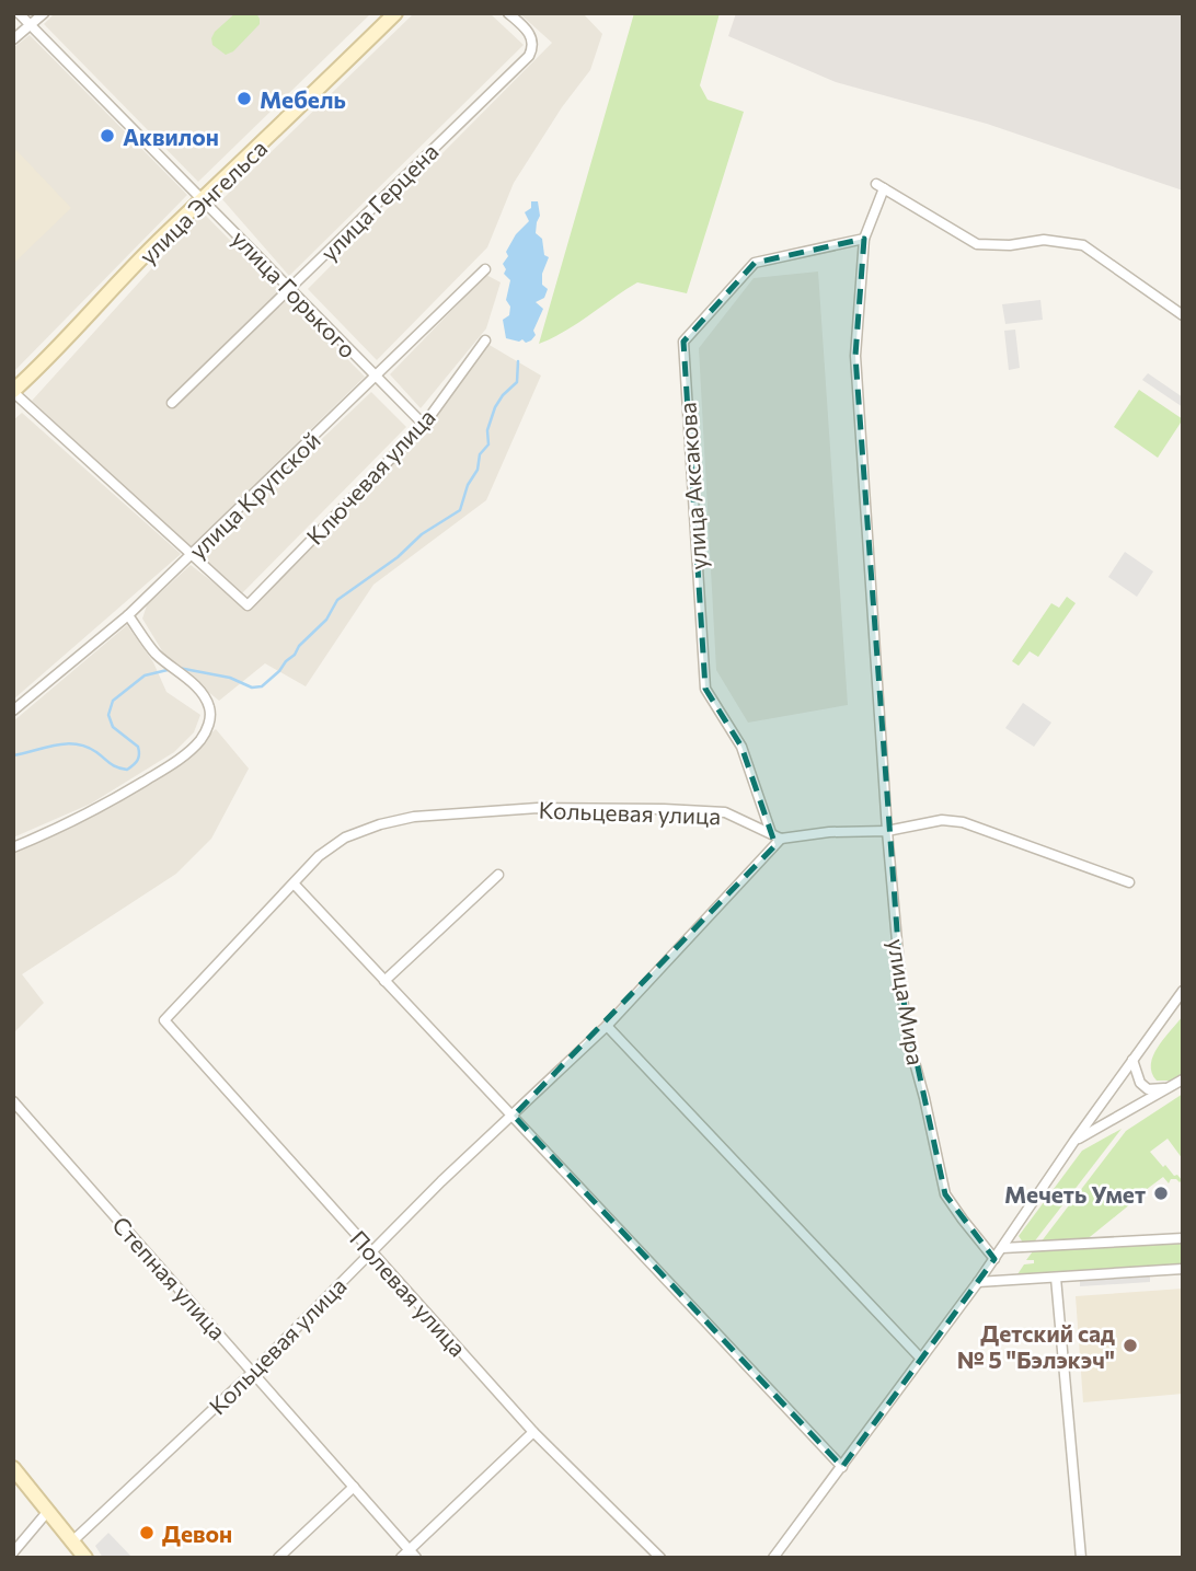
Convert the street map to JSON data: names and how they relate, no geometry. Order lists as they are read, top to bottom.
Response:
{
  "streets": {
    "street": [
      "улица Энгельса",
      "улица Герцена",
      "улица Горького",
      "Ключевая улица",
      "улица Аксакова",
      "улица Крупской",
      "Кольцевая улица",
      "улица Мира",
      "Степная улица",
      "Полевая улица"
    ]
  },
  "crossings": [
    ["улица Энгельса", "улица Горького"],
    ["улица Герцена", "улица Горького"],
    ["улица Горького", "Ключевая улица"],
    ["улица Горького", "улица Крупской"],
    ["Ключевая улица", "улица Крупской"],
    ["улица Аксакова", "Кольцевая улица"],
    ["Кольцевая улица", "Степная улица"],
    ["Кольцевая улица", "Полевая улица"]
  ],
  "places": [
    "Мебель",
    "Аквилон",
    "Мечеть Умет",
    "Детский сад № 5 \"Бэлэкэч\"",
    "Девон"
  ]
}
